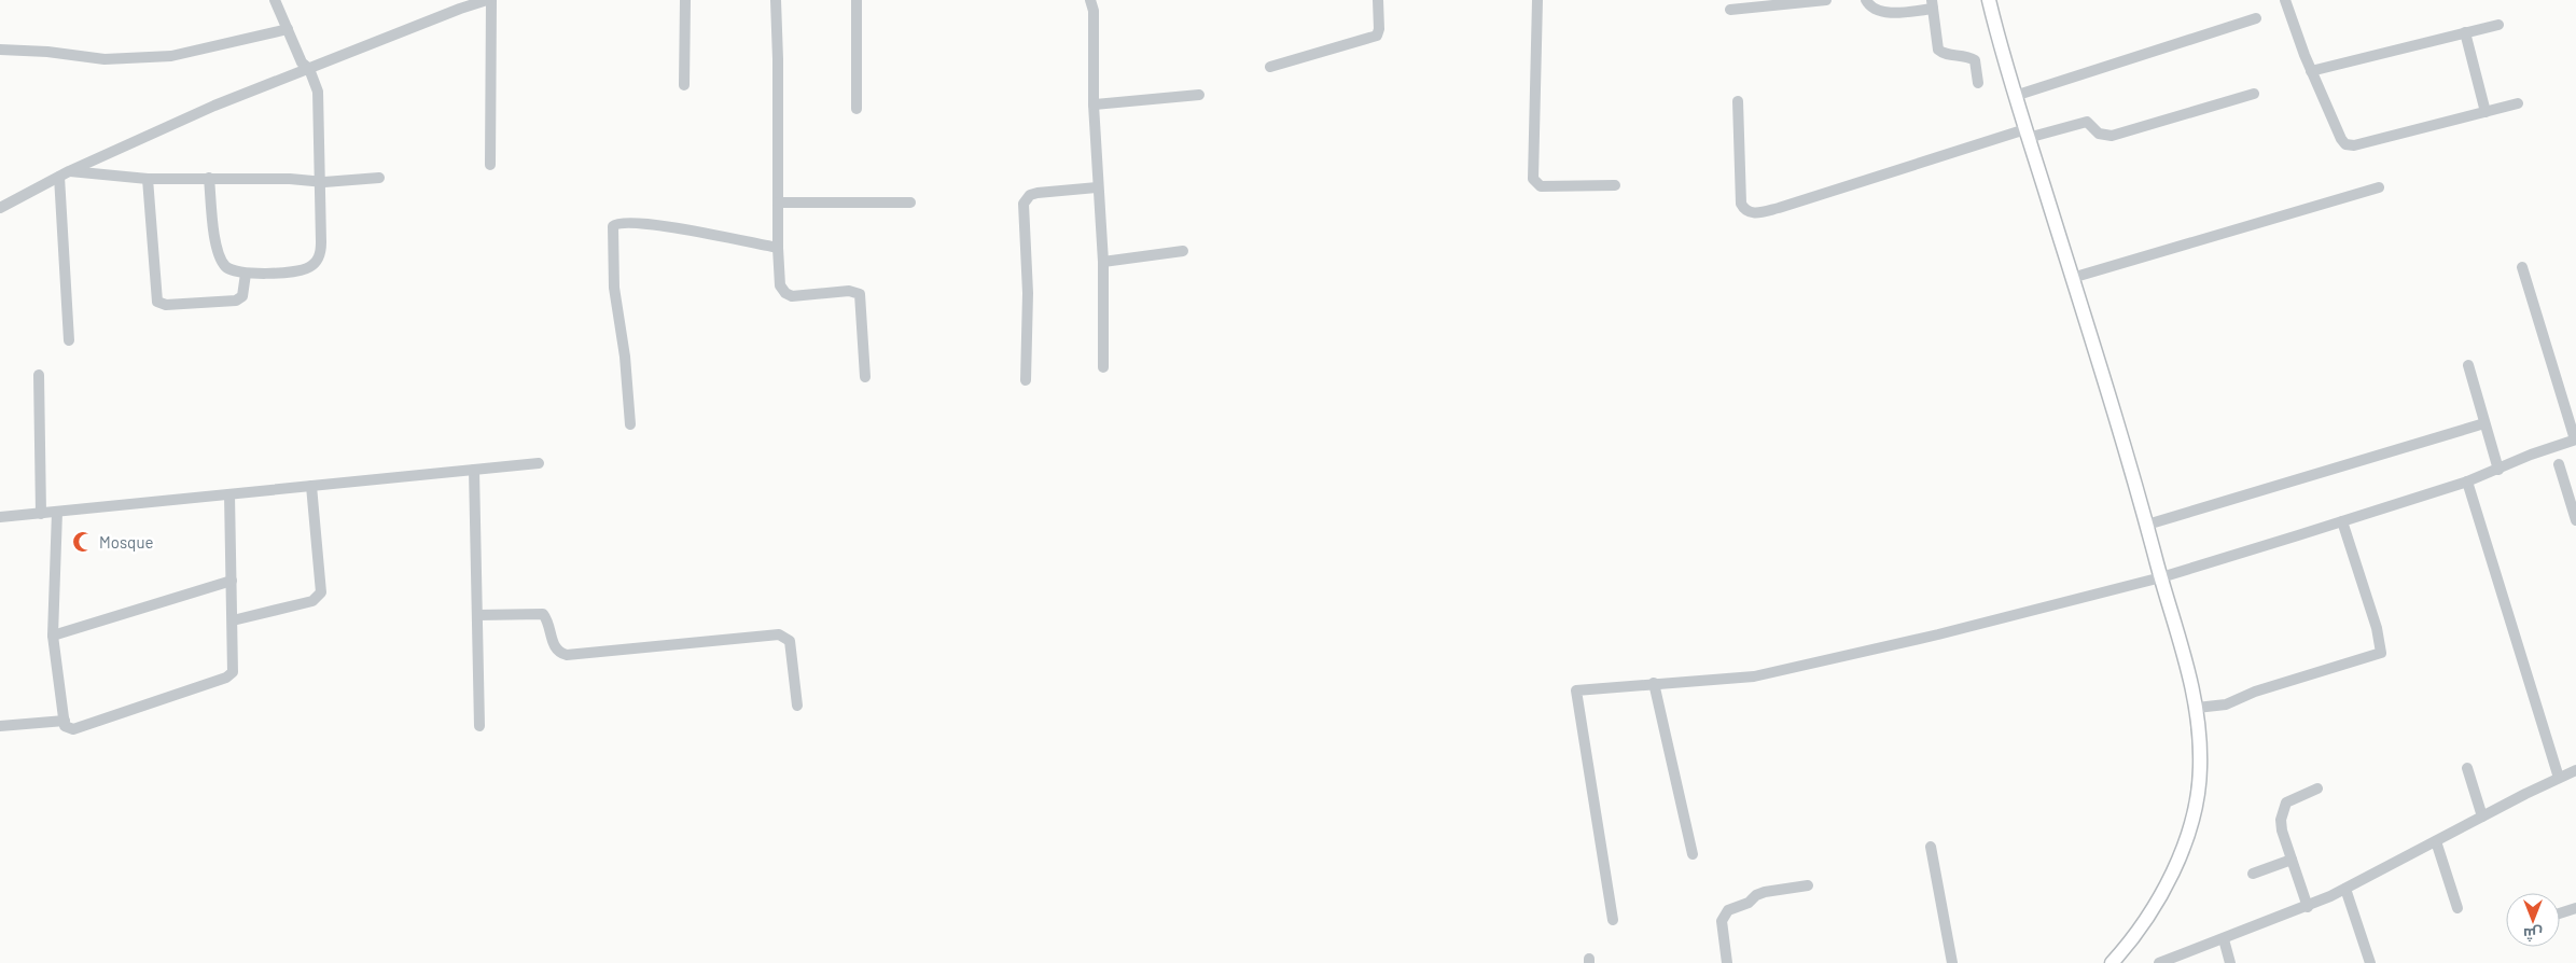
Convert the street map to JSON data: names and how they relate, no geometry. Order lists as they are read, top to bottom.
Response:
{
  "places": {
    "mosque": ["Mosque"]
  },
  "north": "bottom"
}
